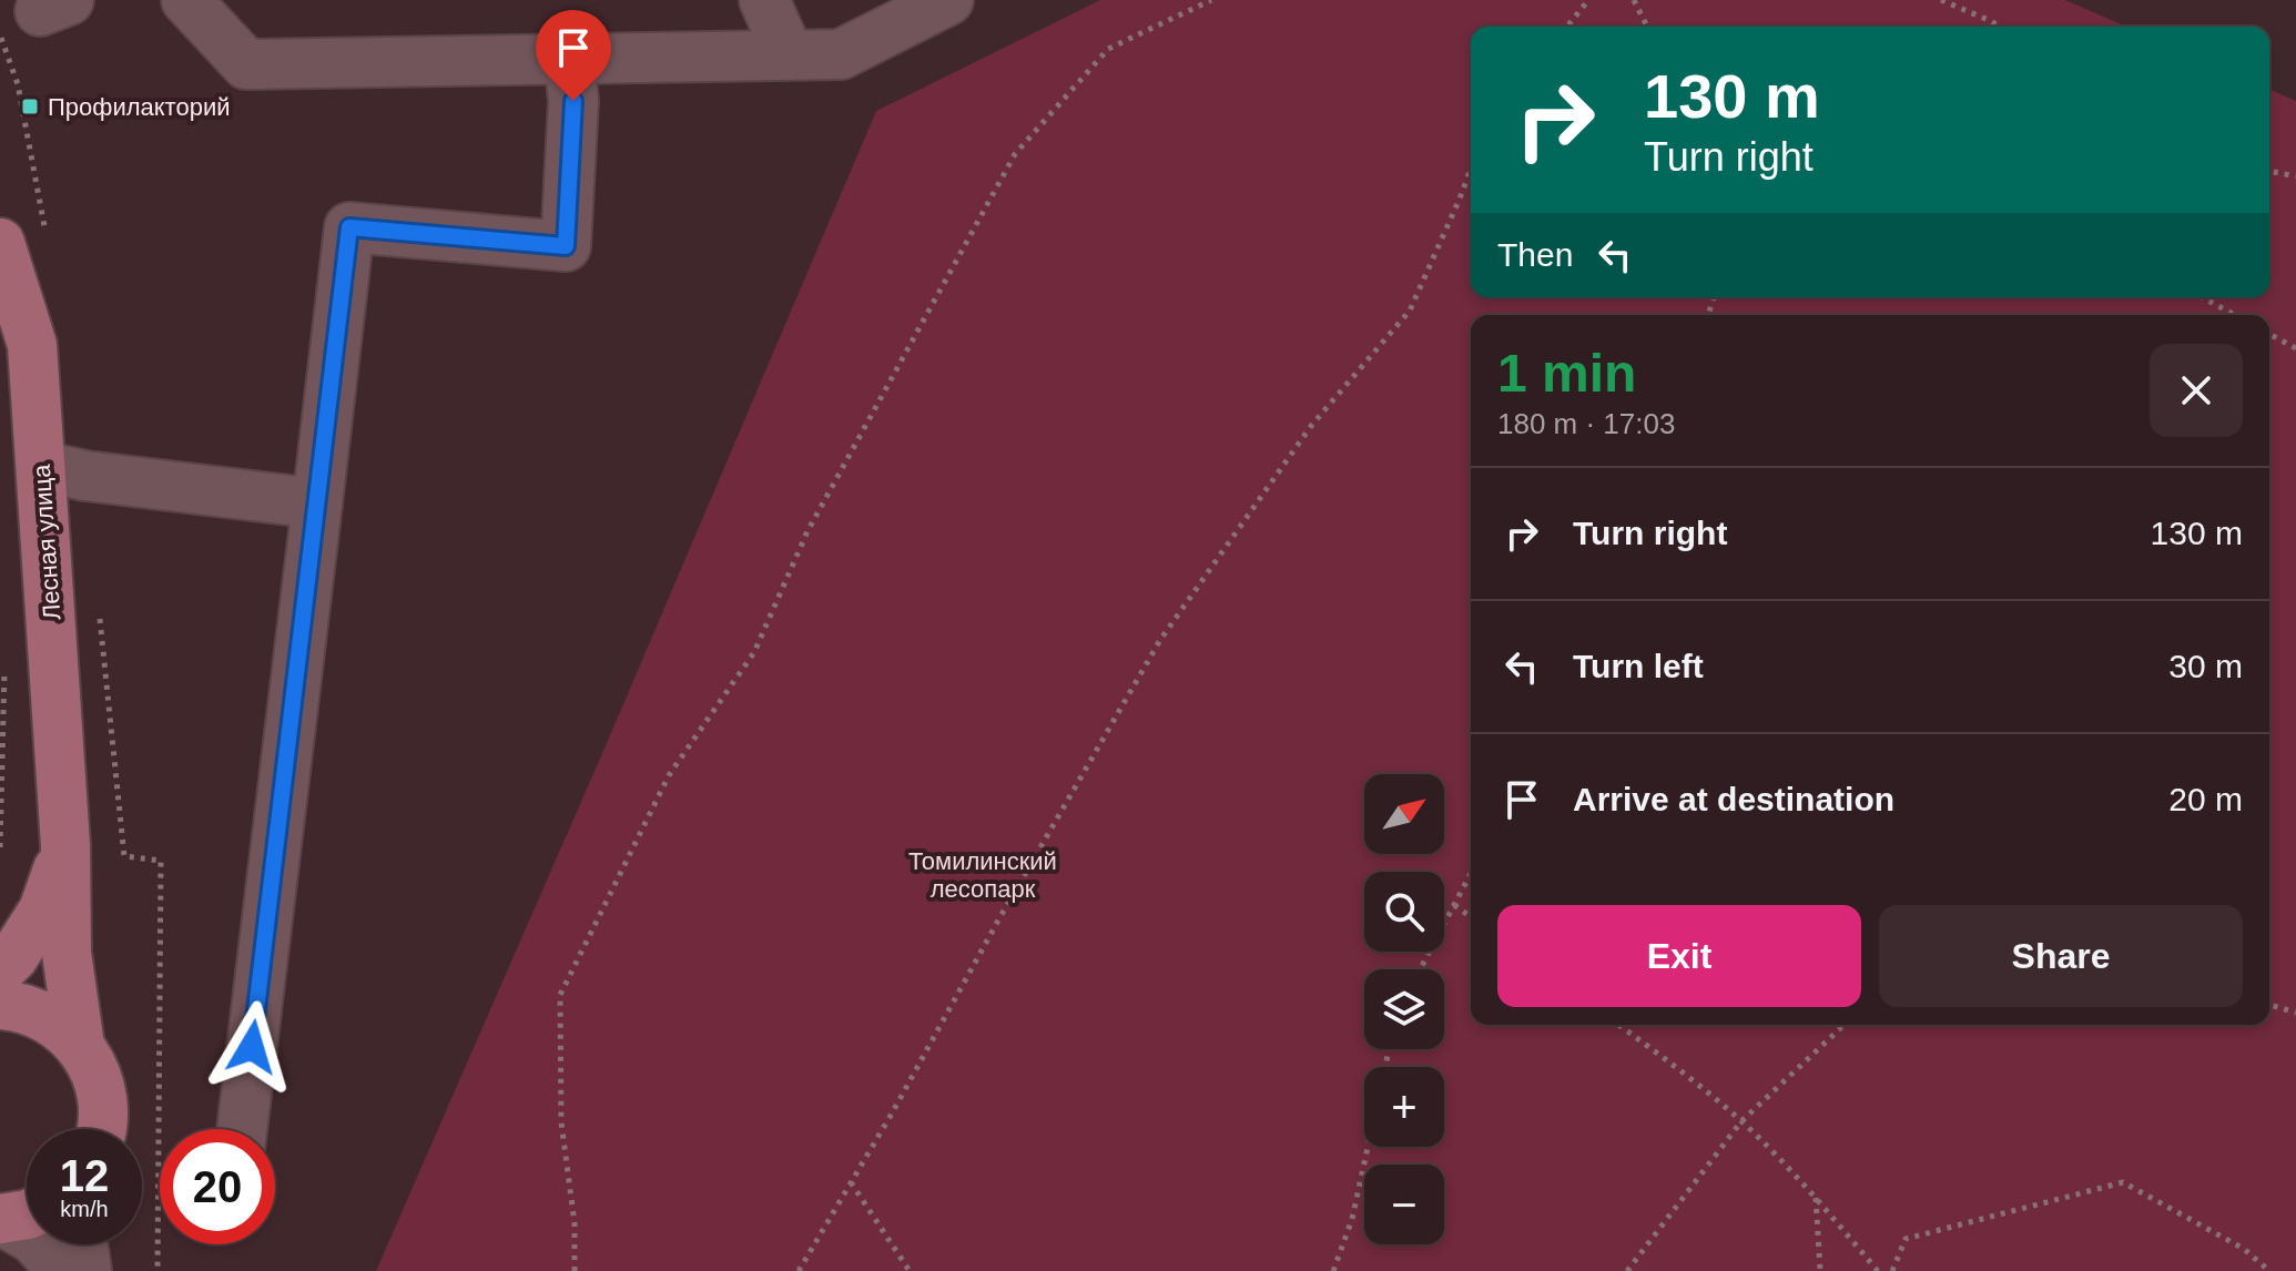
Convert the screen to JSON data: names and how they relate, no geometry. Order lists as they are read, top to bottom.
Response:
{
  "streets": {
    "main road": ["Лесная улица"]
  },
  "parks": ["Томилинский лесопарк"],
  "places": {
    "transit": ["Профилакторий"]
  },
  "north": "top right",
  "page": {
    "turn": ["130 m", "Turn right"],
    "then": "Then",
    "heading": ["1 min", "180 m · 17:03"],
    "list": [
      {
        "name": "Turn right",
        "value": "130 m"
      },
      {
        "name": "Turn left",
        "value": "30 m"
      },
      {
        "name": "Arrive at destination",
        "value": "20 m"
      }
    ],
    "map_buttons": ["+", "−"],
    "buttons": ["Exit", "Share"],
    "speed": "12 km/h",
    "limit": "20"
  }
}
